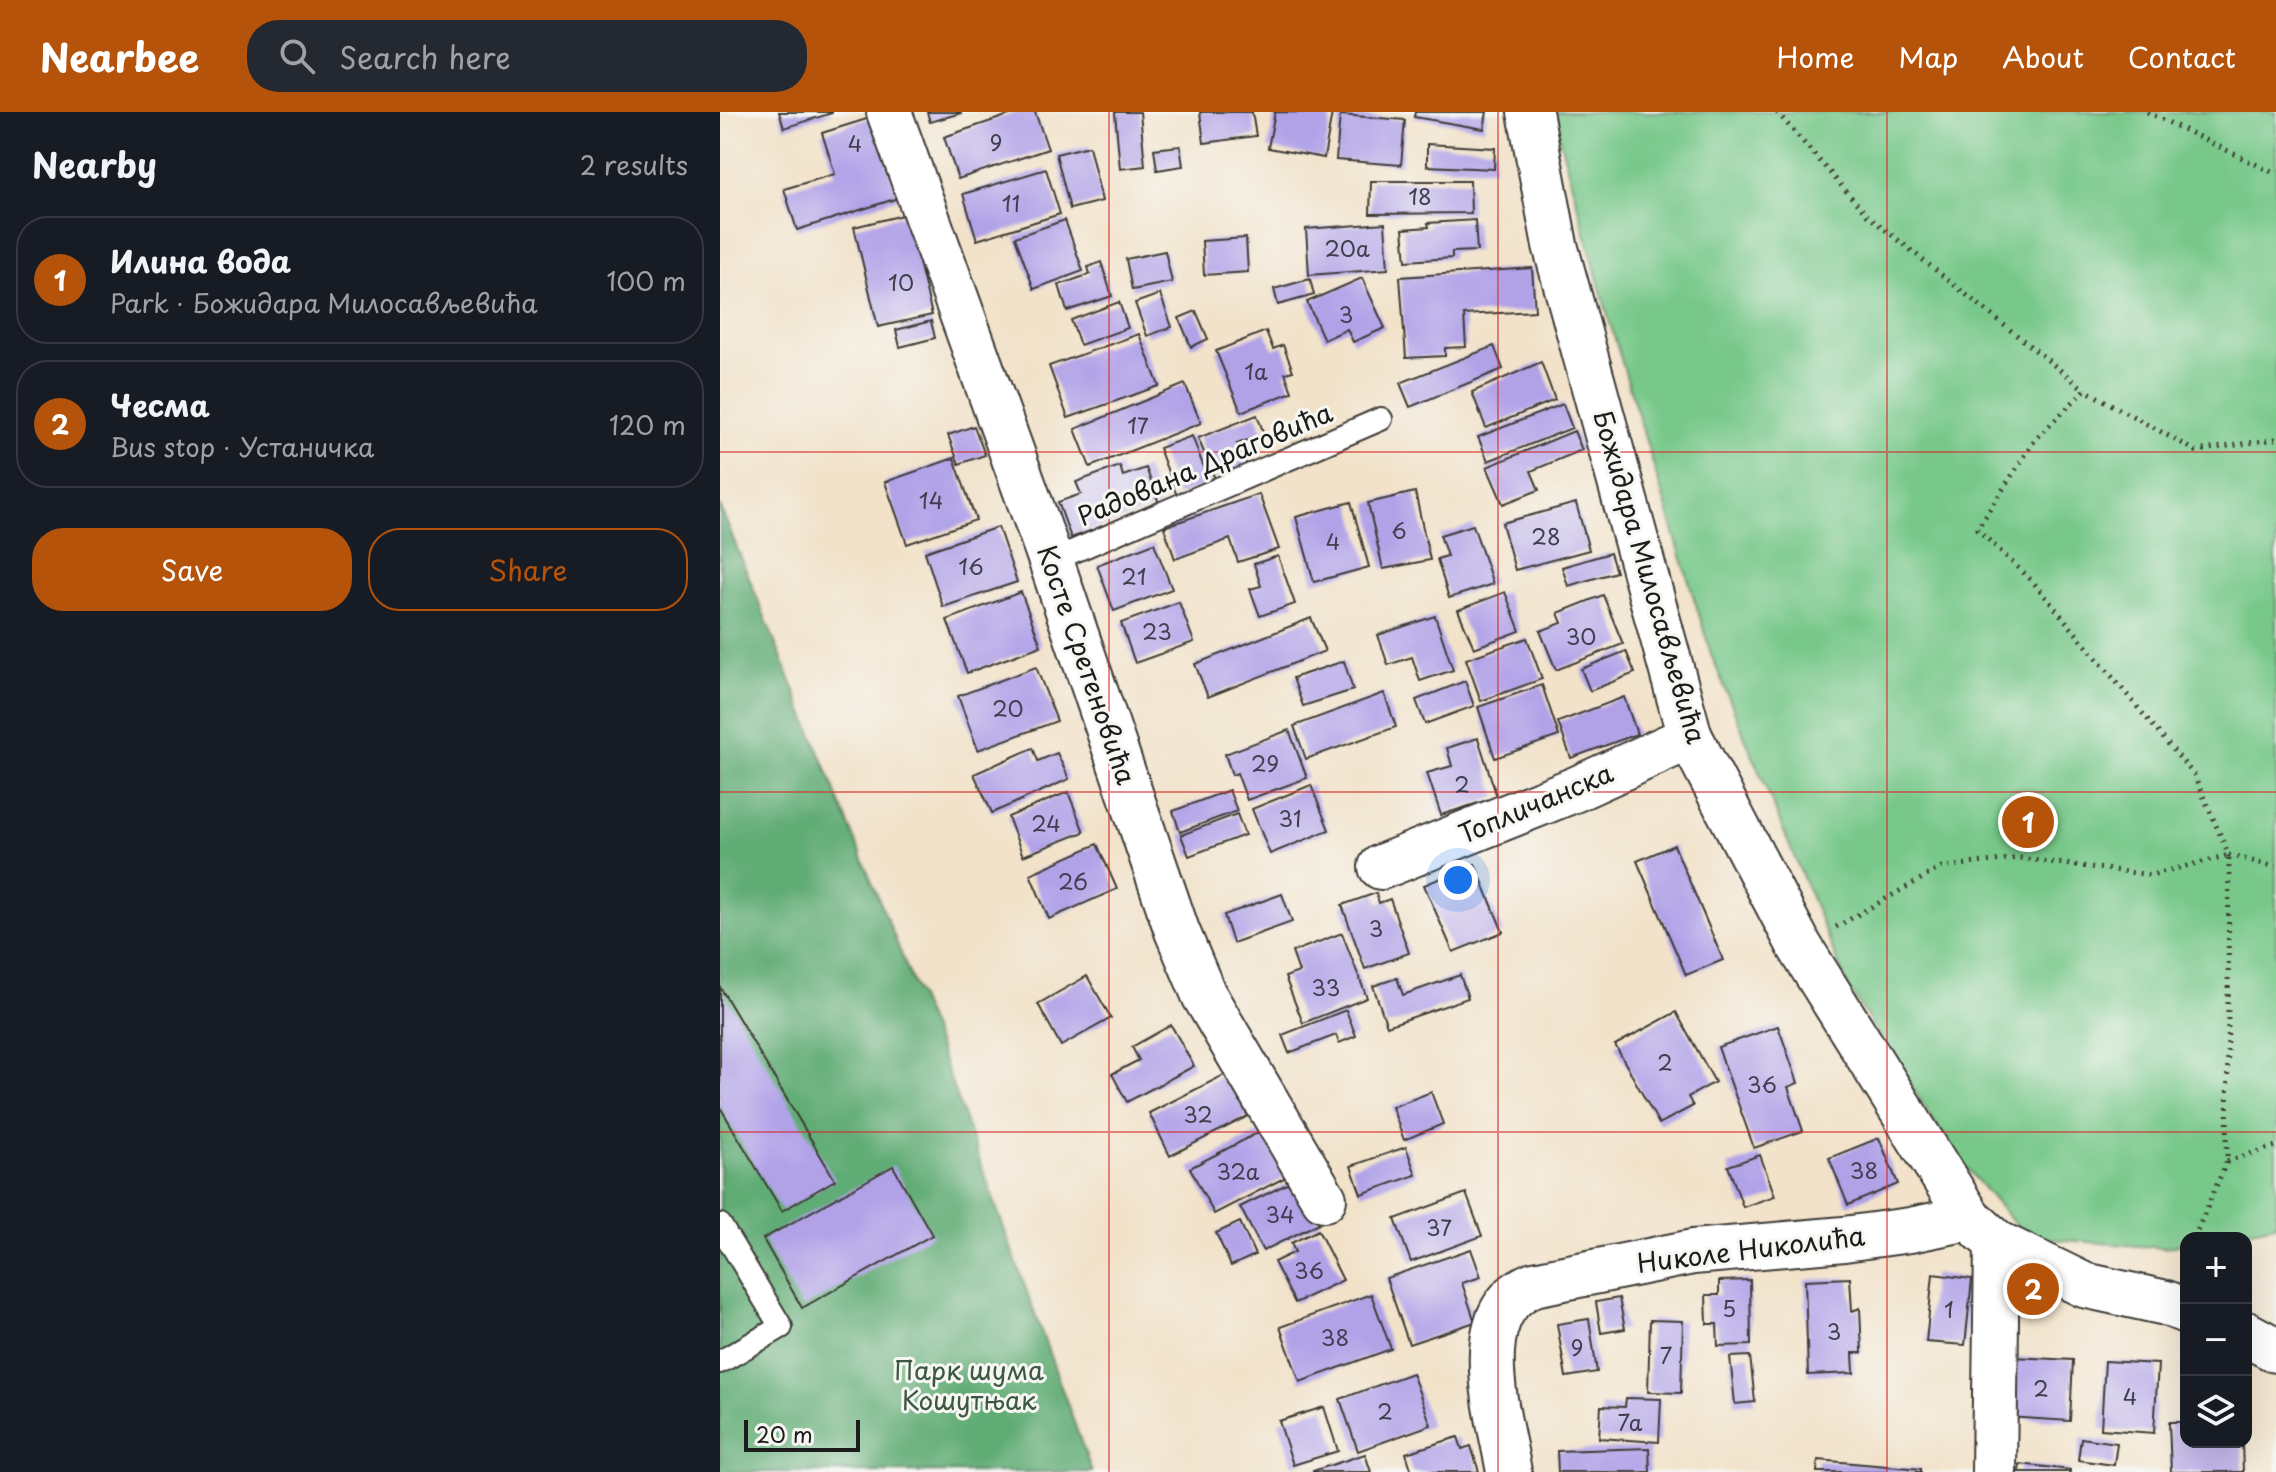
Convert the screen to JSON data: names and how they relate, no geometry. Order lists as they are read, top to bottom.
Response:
{
  "streets": {
    "street": [
      "Божидара Милосављевића",
      "Косте Сретеновића",
      "Топличанска",
      "Николе Николића"
    ],
    "lane": ["Радована Драговића"]
  },
  "crossings": [
    ["Радована Драговића", "Косте Сретеновића"],
    ["Божидара Милосављевића", "Топличанска"],
    ["Божидара Милосављевића", "Николе Николића"]
  ],
  "parks": ["Парк шума Кошутњак"],
  "house_numbers": [
    "9",
    "4",
    "18",
    "11",
    "20a",
    "10",
    "3",
    "1a",
    "17",
    "14",
    "6",
    "28",
    "4",
    "16",
    "21",
    "23",
    "30",
    "20",
    "29",
    "2",
    "31",
    "24",
    "26",
    "3",
    "33",
    "2",
    "36",
    "32",
    "38",
    "32a",
    "34",
    "37",
    "36",
    "5",
    "1",
    "3",
    "38",
    "9",
    "7",
    "2",
    "4",
    "2",
    "7a"
  ],
  "scale_bar": "20 m",
  "page": {
    "header": "Nearbee",
    "search": "Search here",
    "nav": [
      "Home",
      "Map",
      "About",
      "Contact"
    ],
    "heading": ["Nearby", "2 results"],
    "list": [
      {
        "mark": "1",
        "name": "Илина вода",
        "note": "Park · Божидара Милосављевића",
        "value": "100 m"
      },
      {
        "mark": "2",
        "name": "Чесма",
        "note": "Bus stop · Устаничка",
        "value": "120 m"
      }
    ],
    "buttons": ["Save", "Share"],
    "pins": ["1", "2"],
    "map_buttons": ["+", "−"],
    "scale": "20 m"
  }
}
